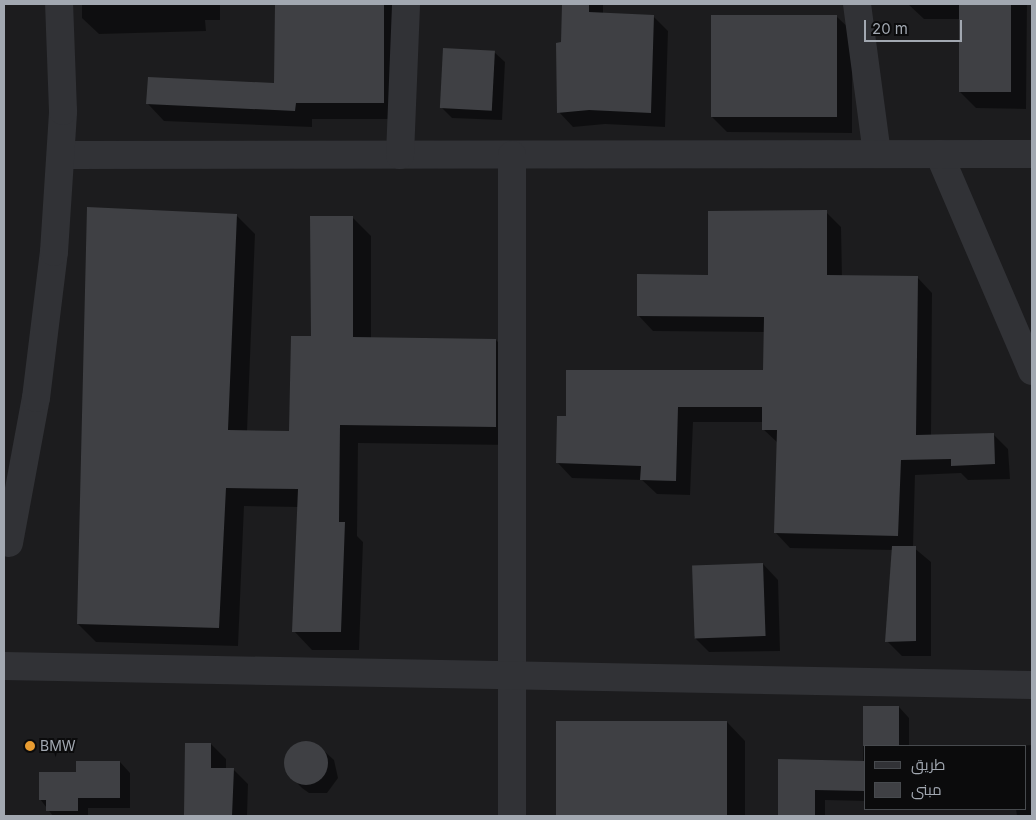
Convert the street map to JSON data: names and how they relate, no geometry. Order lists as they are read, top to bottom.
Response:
{
  "places": ["BMW"],
  "legend": ["طريق", "مبنى"],
  "scale_bar": "20 m"
}
